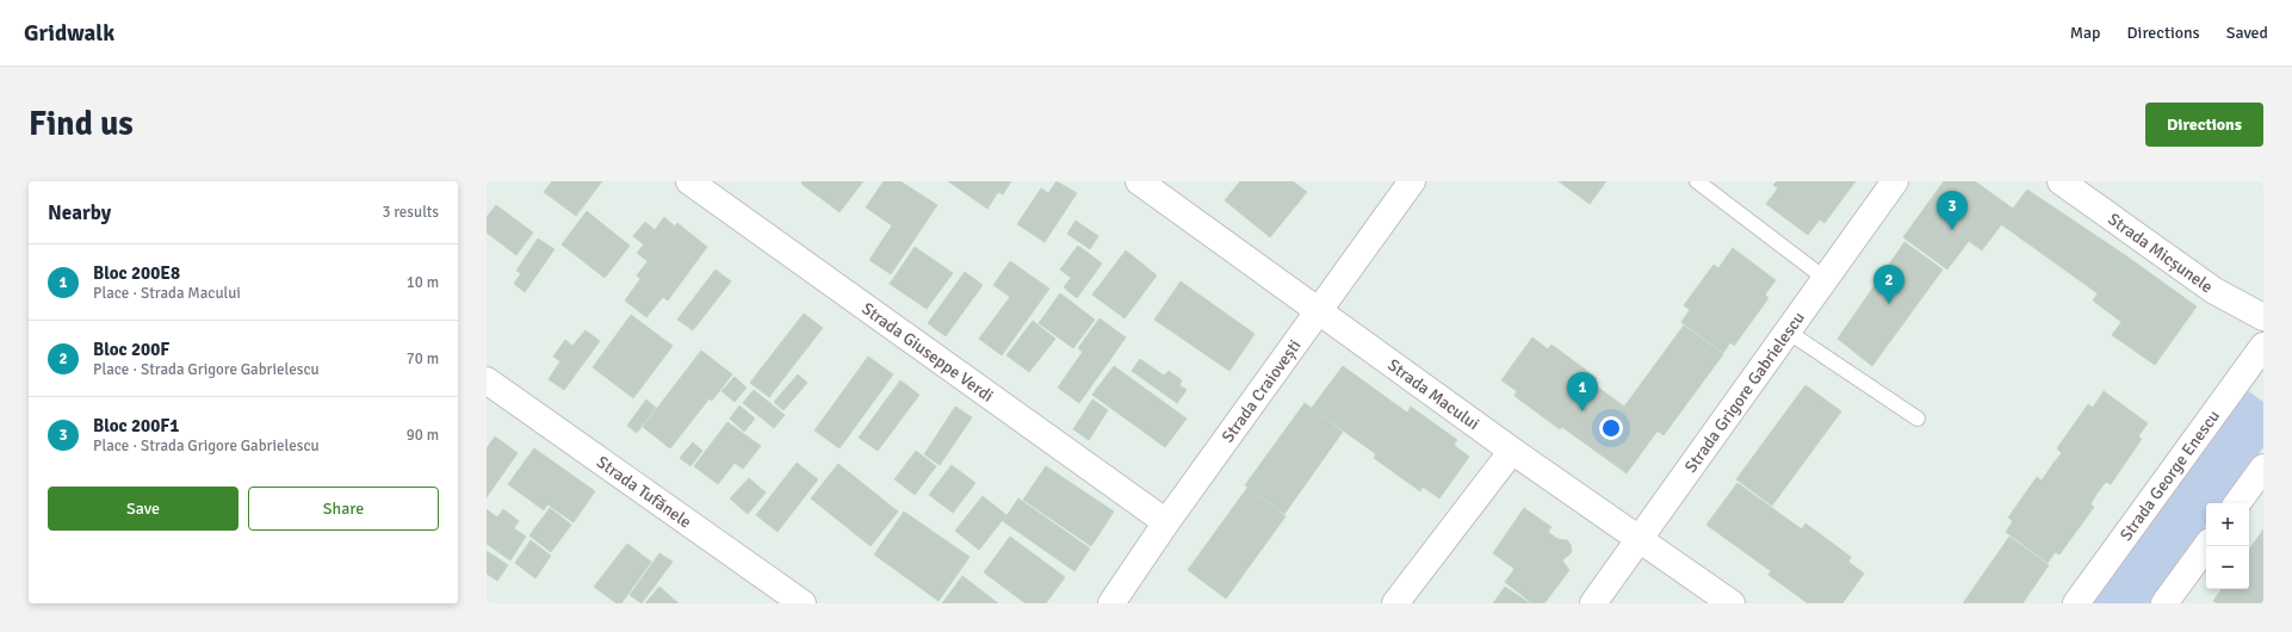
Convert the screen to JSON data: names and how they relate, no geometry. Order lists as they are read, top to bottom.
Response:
{
  "streets": {
    "street": [
      "Strada Micșunele",
      "Strada Giuseppe Verdi",
      "Strada Craiovești",
      "Strada Grigore Gabrielescu",
      "Strada Macului",
      "Strada George Enescu",
      "Strada Tufănele"
    ]
  },
  "crossings": [
    ["Strada Giuseppe Verdi", "Strada Craiovești"],
    ["Strada Craiovești", "Strada Macului"],
    ["Strada Grigore Gabrielescu", "Strada Macului"]
  ],
  "page": {
    "header": "Gridwalk",
    "nav": ["Map", "Directions", "Saved"],
    "buttons": [
      "Directions",
      ["Save", "Share"]
    ],
    "title": "Find us",
    "heading": ["Nearby", "3 results"],
    "pins": ["3", "2", "1"],
    "list": [
      {
        "mark": "1",
        "name": "Bloc 200E8",
        "note": "Place · Strada Macului",
        "value": "10 m"
      },
      {
        "mark": "2",
        "name": "Bloc 200F",
        "note": "Place · Strada Grigore Gabrielescu",
        "value": "70 m"
      },
      {
        "mark": "3",
        "name": "Bloc 200F1",
        "note": "Place · Strada Grigore Gabrielescu",
        "value": "90 m"
      }
    ],
    "map_buttons": ["+", "−"]
  }
}
